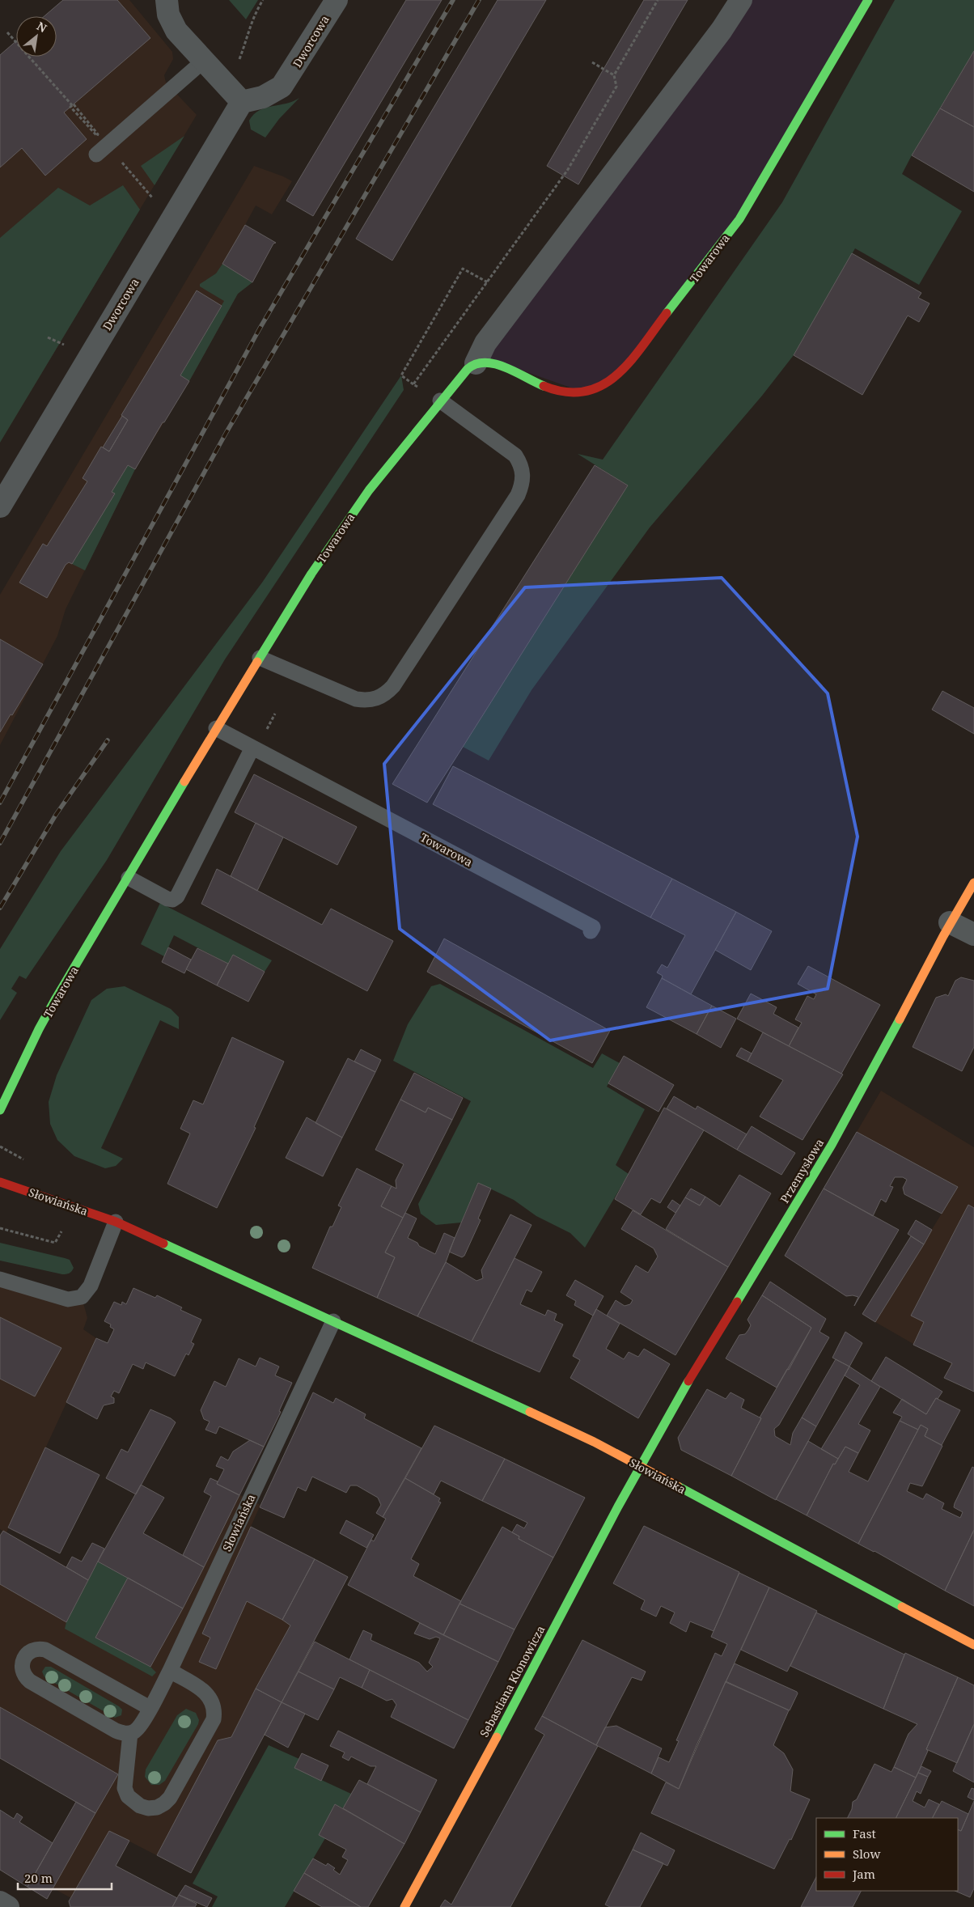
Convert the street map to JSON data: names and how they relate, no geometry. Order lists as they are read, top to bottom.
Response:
{
  "streets": {
    "street": [
      "Dworcowa",
      "Towarowa",
      "Przemysłowa",
      "Słowiańska",
      "Sebastiana Klonowicza"
    ]
  },
  "crossings": [
    ["Przemysłowa", "Słowiańska"],
    ["Przemysłowa", "Sebastiana Klonowicza"],
    ["Słowiańska", "Sebastiana Klonowicza"]
  ],
  "legend": ["Fast", "Slow", "Jam"],
  "scale_bar": "20 m",
  "north": "top right"
}
